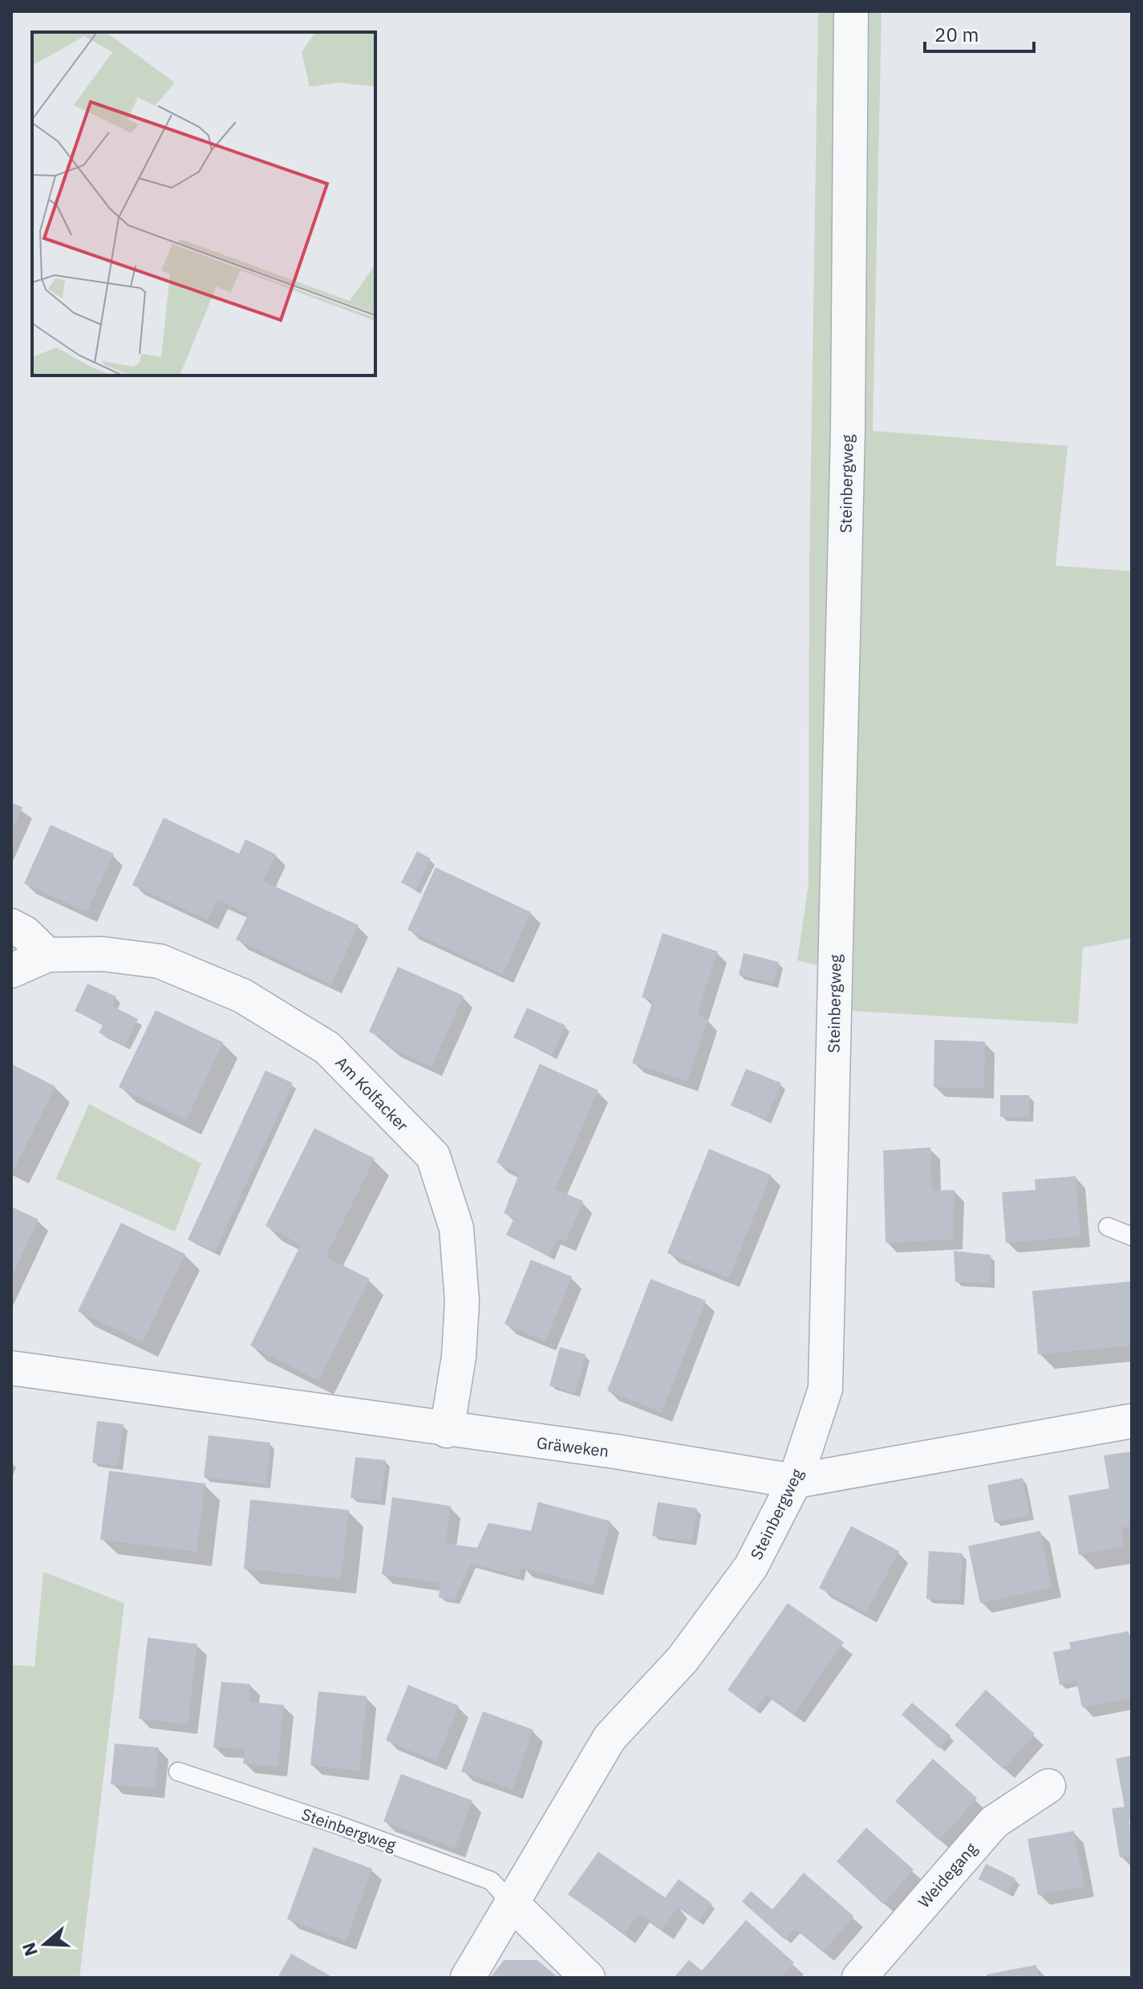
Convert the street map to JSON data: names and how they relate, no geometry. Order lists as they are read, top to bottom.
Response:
{
  "streets": {
    "street": [
      "Steinbergweg",
      "Am Kolfacker",
      "Gräweken",
      "Weidegang"
    ]
  },
  "crossings": [
    ["Steinbergweg", "Gräweken"],
    ["Am Kolfacker", "Gräweken"]
  ],
  "scale_bar": "20 m",
  "north": "left"
}
